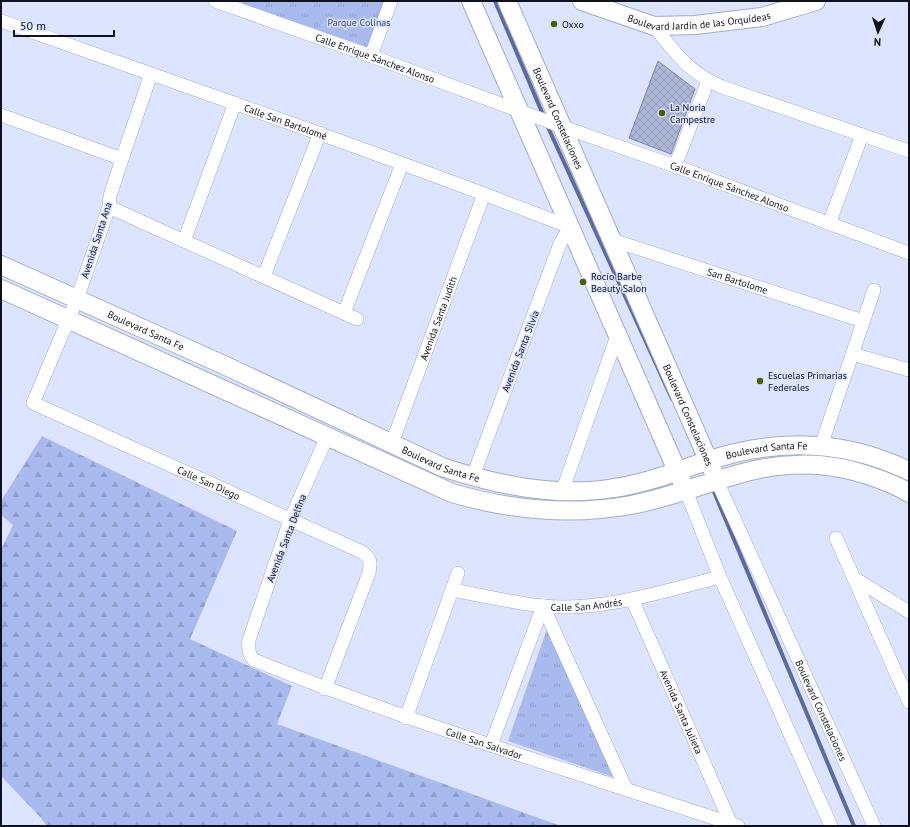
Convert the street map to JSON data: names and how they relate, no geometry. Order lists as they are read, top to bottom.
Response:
{
  "streets": {
    "street": [
      "Boulevard Jardín de las Orquídeas",
      "Calle Enrique Sánchez Alonso",
      "Boulevard Constelaciones",
      "Calle San Bartolomé",
      "Avenida Santa Ana",
      "San Bartolome",
      "Avenida Santa Judith",
      "Boulevard Santa Fe",
      "Avenida Santa Silvia",
      "Calle San Diego",
      "Avenida Santa Delfina",
      "Calle San Andrés",
      "Avenida Santa Julieta",
      "Calle San Salvador"
    ]
  },
  "crossings": [
    ["Calle Enrique Sánchez Alonso", "Boulevard Constelaciones"],
    ["Boulevard Constelaciones", "Calle San Bartolomé"],
    ["Boulevard Constelaciones", "San Bartolome"],
    ["Boulevard Constelaciones", "Boulevard Santa Fe"],
    ["Boulevard Constelaciones", "Avenida Santa Silvia"],
    ["Boulevard Constelaciones", "Calle San Andrés"],
    ["Calle San Bartolomé", "Avenida Santa Ana"],
    ["Calle San Bartolomé", "Avenida Santa Judith"],
    ["Calle San Bartolomé", "Avenida Santa Silvia"],
    ["Avenida Santa Ana", "Boulevard Santa Fe"],
    ["Avenida Santa Ana", "Calle San Diego"],
    ["Avenida Santa Judith", "Boulevard Santa Fe"],
    ["Boulevard Santa Fe", "Avenida Santa Silvia"],
    ["Boulevard Santa Fe", "Avenida Santa Delfina"],
    ["Calle San Diego", "Avenida Santa Delfina"],
    ["Calle San Diego", "Calle San Salvador"],
    ["Avenida Santa Delfina", "Calle San Salvador"],
    ["Calle San Andrés", "Avenida Santa Julieta"],
    ["Avenida Santa Julieta", "Calle San Salvador"]
  ],
  "parks": ["Parque Colinas"],
  "places": [
    "Oxxo",
    "La Noria Campestre",
    "Rocío Barbe Beauty Salon",
    "Escuelas Primarias Federales"
  ],
  "scale_bar": "50 m",
  "north": "bottom"
}
